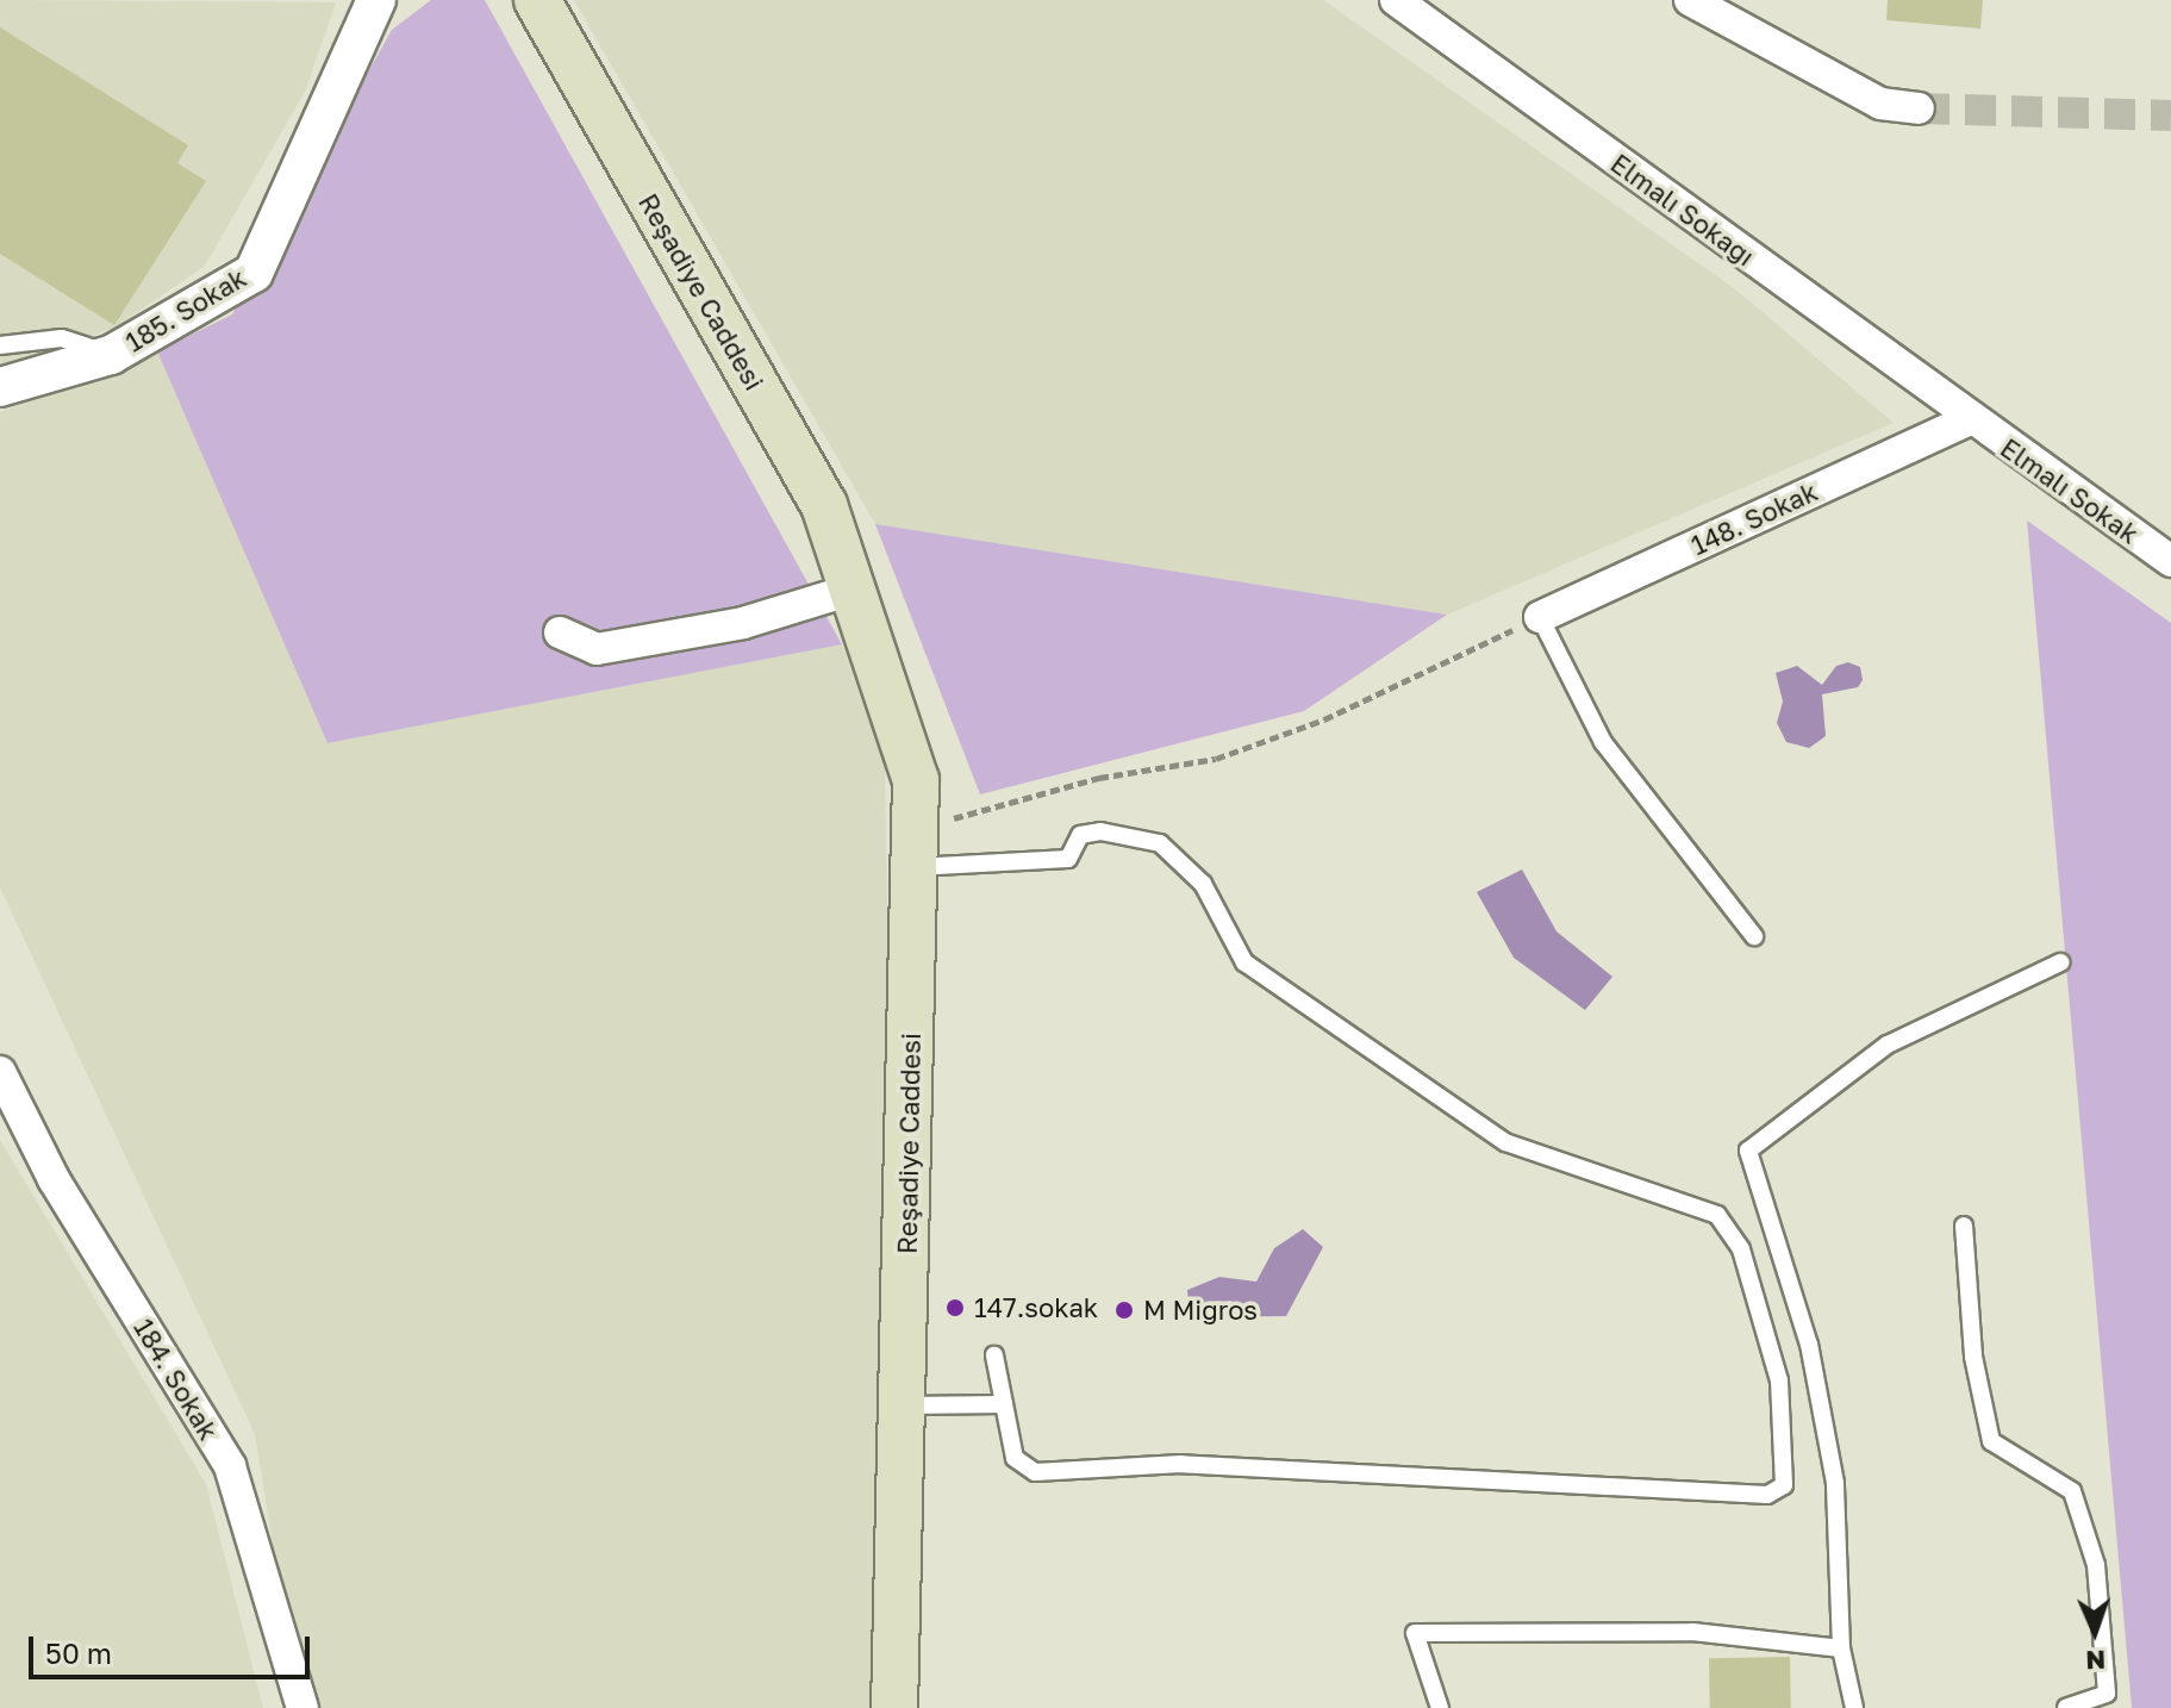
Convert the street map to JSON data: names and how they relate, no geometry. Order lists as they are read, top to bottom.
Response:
{
  "streets": {
    "main road": ["Reşadiye Caddesi"],
    "street": [
      "Elmalı Sokağı",
      "185. Sokak",
      "Elmalı Sokak",
      "148. Sokak",
      "184. Sokak"
    ]
  },
  "crossings": [
    ["Elmalı Sokağı", "Elmalı Sokak"],
    ["Elmalı Sokağı", "148. Sokak"],
    ["Elmalı Sokak", "148. Sokak"]
  ],
  "places": ["147.sokak", "M Migros"],
  "scale_bar": "50 m",
  "north": "bottom"
}
